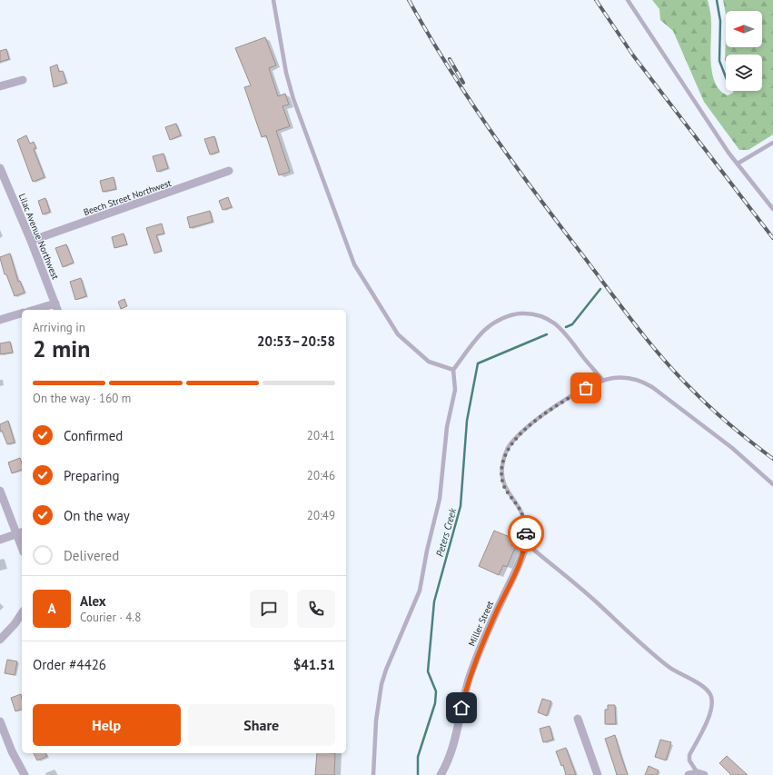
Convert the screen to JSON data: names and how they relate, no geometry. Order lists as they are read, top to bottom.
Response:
{
  "streets": {
    "street": ["Beech Street Northwest", "Lilac Avenue Northwest", "Miller Street"]
  },
  "crossings": [
    ["Beech Street Northwest", "Lilac Avenue Northwest"]
  ],
  "water": ["Peters Creek"],
  "north": "left",
  "page": {
    "heading": ["2 min", "Arriving in", "20:53–20:58"],
    "panel": [
      "Alex",
      "Courier · 4.8",
      "Order #4426",
      "$41.51"
    ],
    "bar": "On the way · 160 m",
    "list": [
      ["Confirmed", "20:41"],
      ["Preparing", "20:46"],
      ["On the way", "20:49"],
      "Delivered"
    ],
    "round": "A",
    "buttons": ["Help", "Share"]
  }
}
